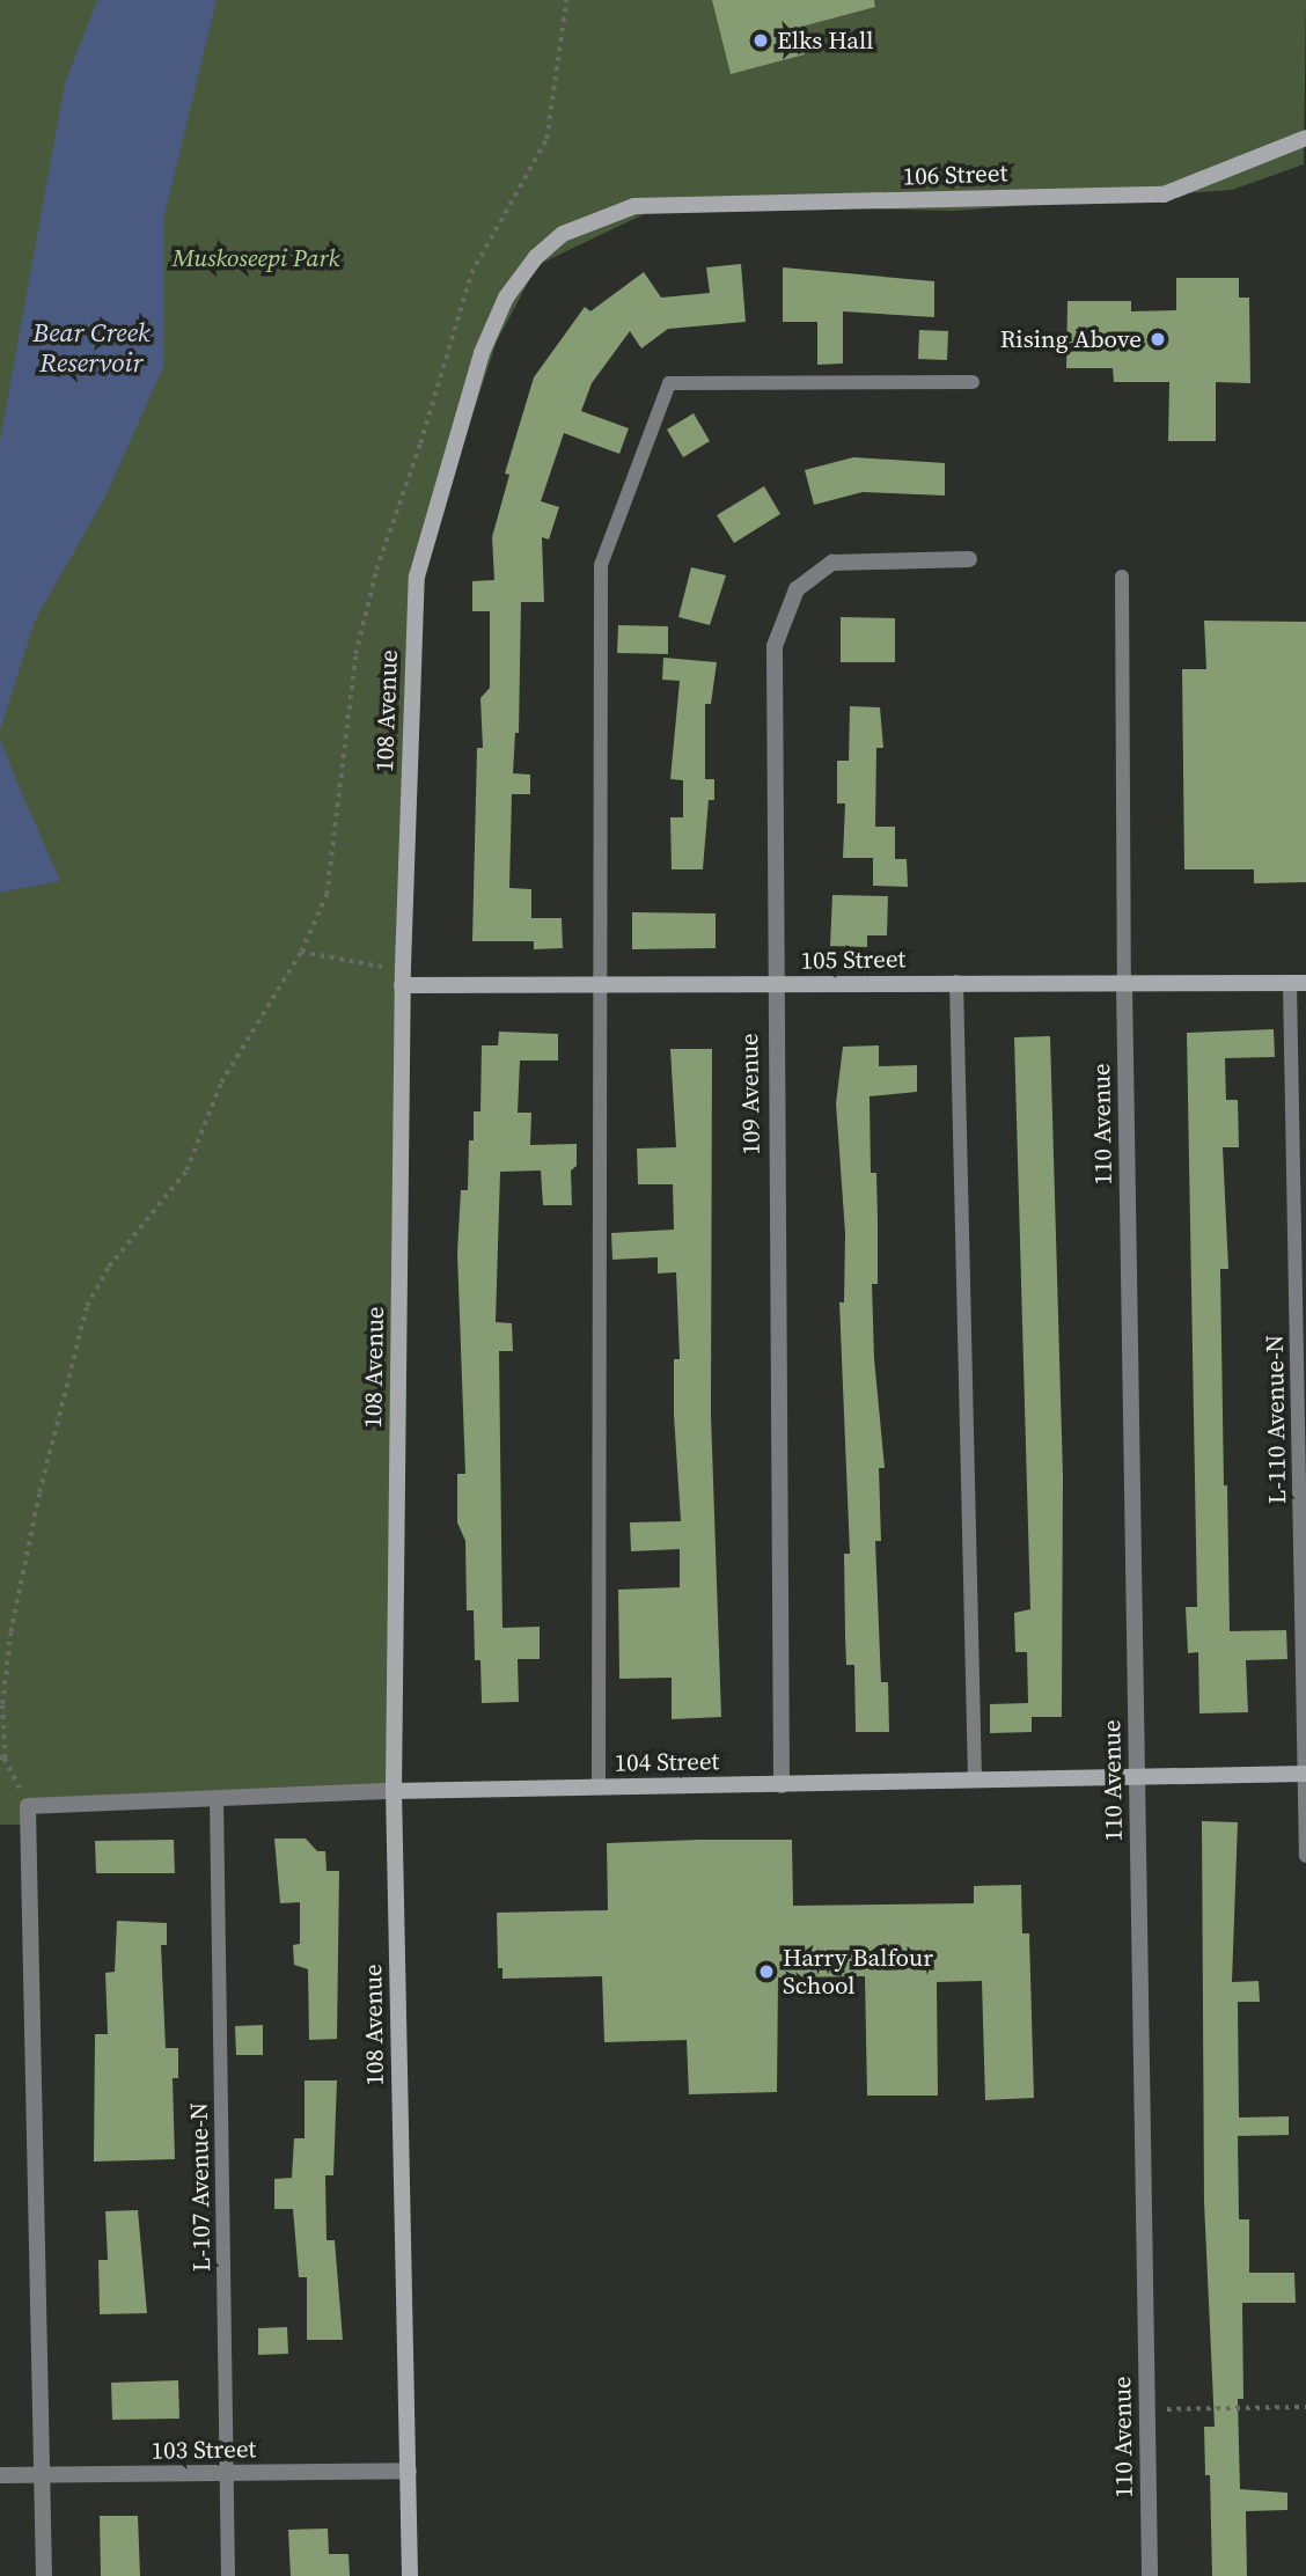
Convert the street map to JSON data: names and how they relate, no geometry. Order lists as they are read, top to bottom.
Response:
{
  "streets": {
    "street": [
      "106 Street",
      "108 Avenue",
      "105 Street",
      "109 Avenue",
      "110 Avenue",
      "104 Street",
      "103 Street"
    ],
    "lane": ["L-110 Avenue-N", "L-107 Avenue-N"]
  },
  "crossings": [
    ["106 Street", "108 Avenue"],
    ["108 Avenue", "105 Street"],
    ["108 Avenue", "104 Street"],
    ["108 Avenue", "103 Street"],
    ["105 Street", "109 Avenue"],
    ["105 Street", "110 Avenue"],
    ["105 Street", "L-110 Avenue-N"],
    ["109 Avenue", "104 Street"],
    ["110 Avenue", "104 Street"],
    ["L-110 Avenue-N", "104 Street"],
    ["104 Street", "L-107 Avenue-N"],
    ["L-107 Avenue-N", "103 Street"]
  ],
  "water": ["Bear Creek Reservoir"],
  "parks": ["Muskoseepi Park"],
  "places": ["Elks Hall", "Rising Above", "Harry Balfour School"]
}
